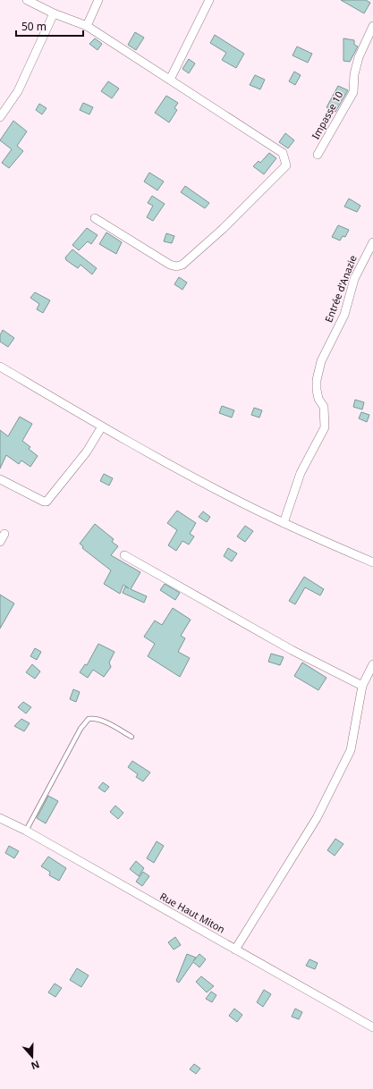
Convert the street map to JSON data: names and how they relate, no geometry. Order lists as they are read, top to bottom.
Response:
{
  "streets": {
    "street": ["Impasse 10", "Entrée d'Anazie", "Rue Haut Miton"]
  },
  "scale_bar": "50 m",
  "north": "bottom"
}
